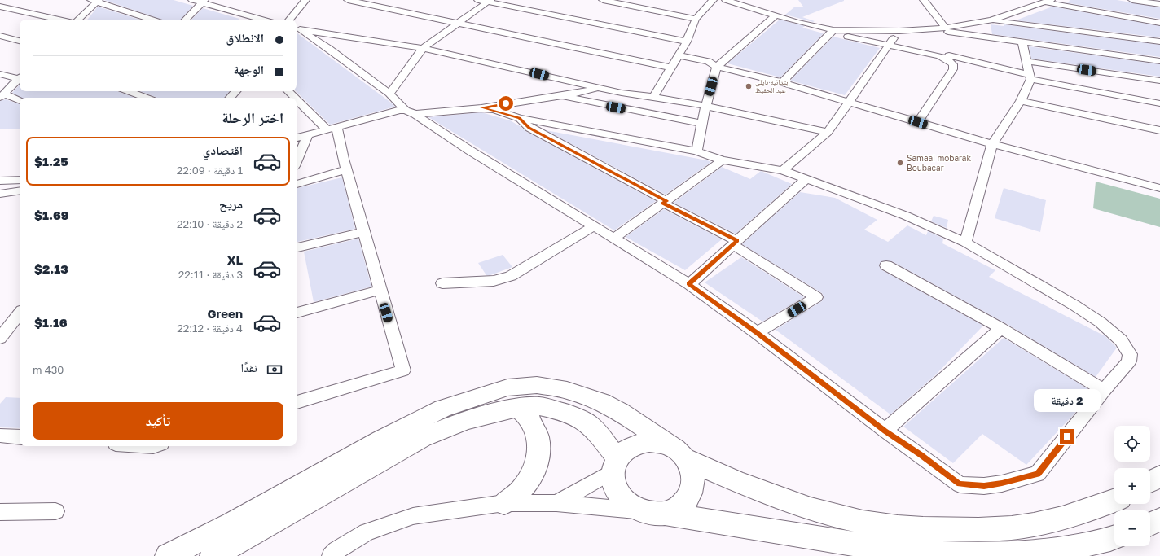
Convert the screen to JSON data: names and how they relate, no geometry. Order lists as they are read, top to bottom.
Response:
{
  "places": ["إبتدائية نايلي عبد الحفيظ", "Samaai mobarak Boubacar"],
  "page": {
    "banner": ["الانطلاق", "الوجهة"],
    "heading": "اختر الرحلة",
    "list": [
      {
        "name": "اقتصادي",
        "note": "1 دقيقة · 22:09",
        "value": "$1.25"
      },
      {
        "name": "مريح",
        "note": "2 دقيقة · 22:10",
        "value": "$1.69"
      },
      {
        "name": "XL",
        "note": "3 دقيقة · 22:11",
        "value": "$2.13"
      },
      {
        "name": "Green",
        "note": "4 دقيقة · 22:12",
        "value": "$1.16"
      }
    ],
    "pay": ["نقدًا", "430 m"],
    "bubble": "2 دقيقة",
    "buttons": "تأكيد",
    "map_buttons": ["+", "−"]
  }
}
